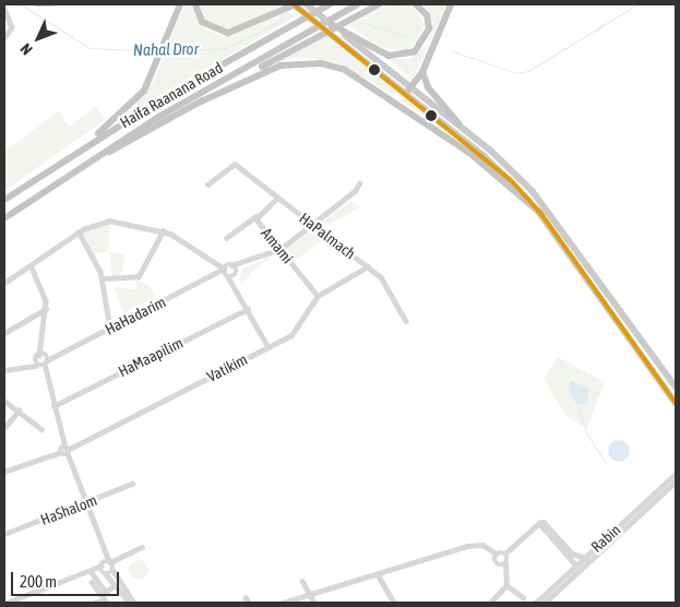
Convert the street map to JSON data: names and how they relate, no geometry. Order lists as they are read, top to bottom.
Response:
{
  "streets": {
    "highway": ["Haifa Raanana Road"],
    "street": [
      "HaPalmach",
      "Amami",
      "HaHadarim",
      "HaMaapilim",
      "Vatikim",
      "HaShalom",
      "Rabin"
    ]
  },
  "crossings": [
    ["HaPalmach", "Amami"],
    ["HaPalmach", "Vatikim"],
    ["Amami", "Vatikim"]
  ],
  "water": ["Nahal Dror"],
  "scale_bar": "200 m",
  "north": "bottom left"
}
